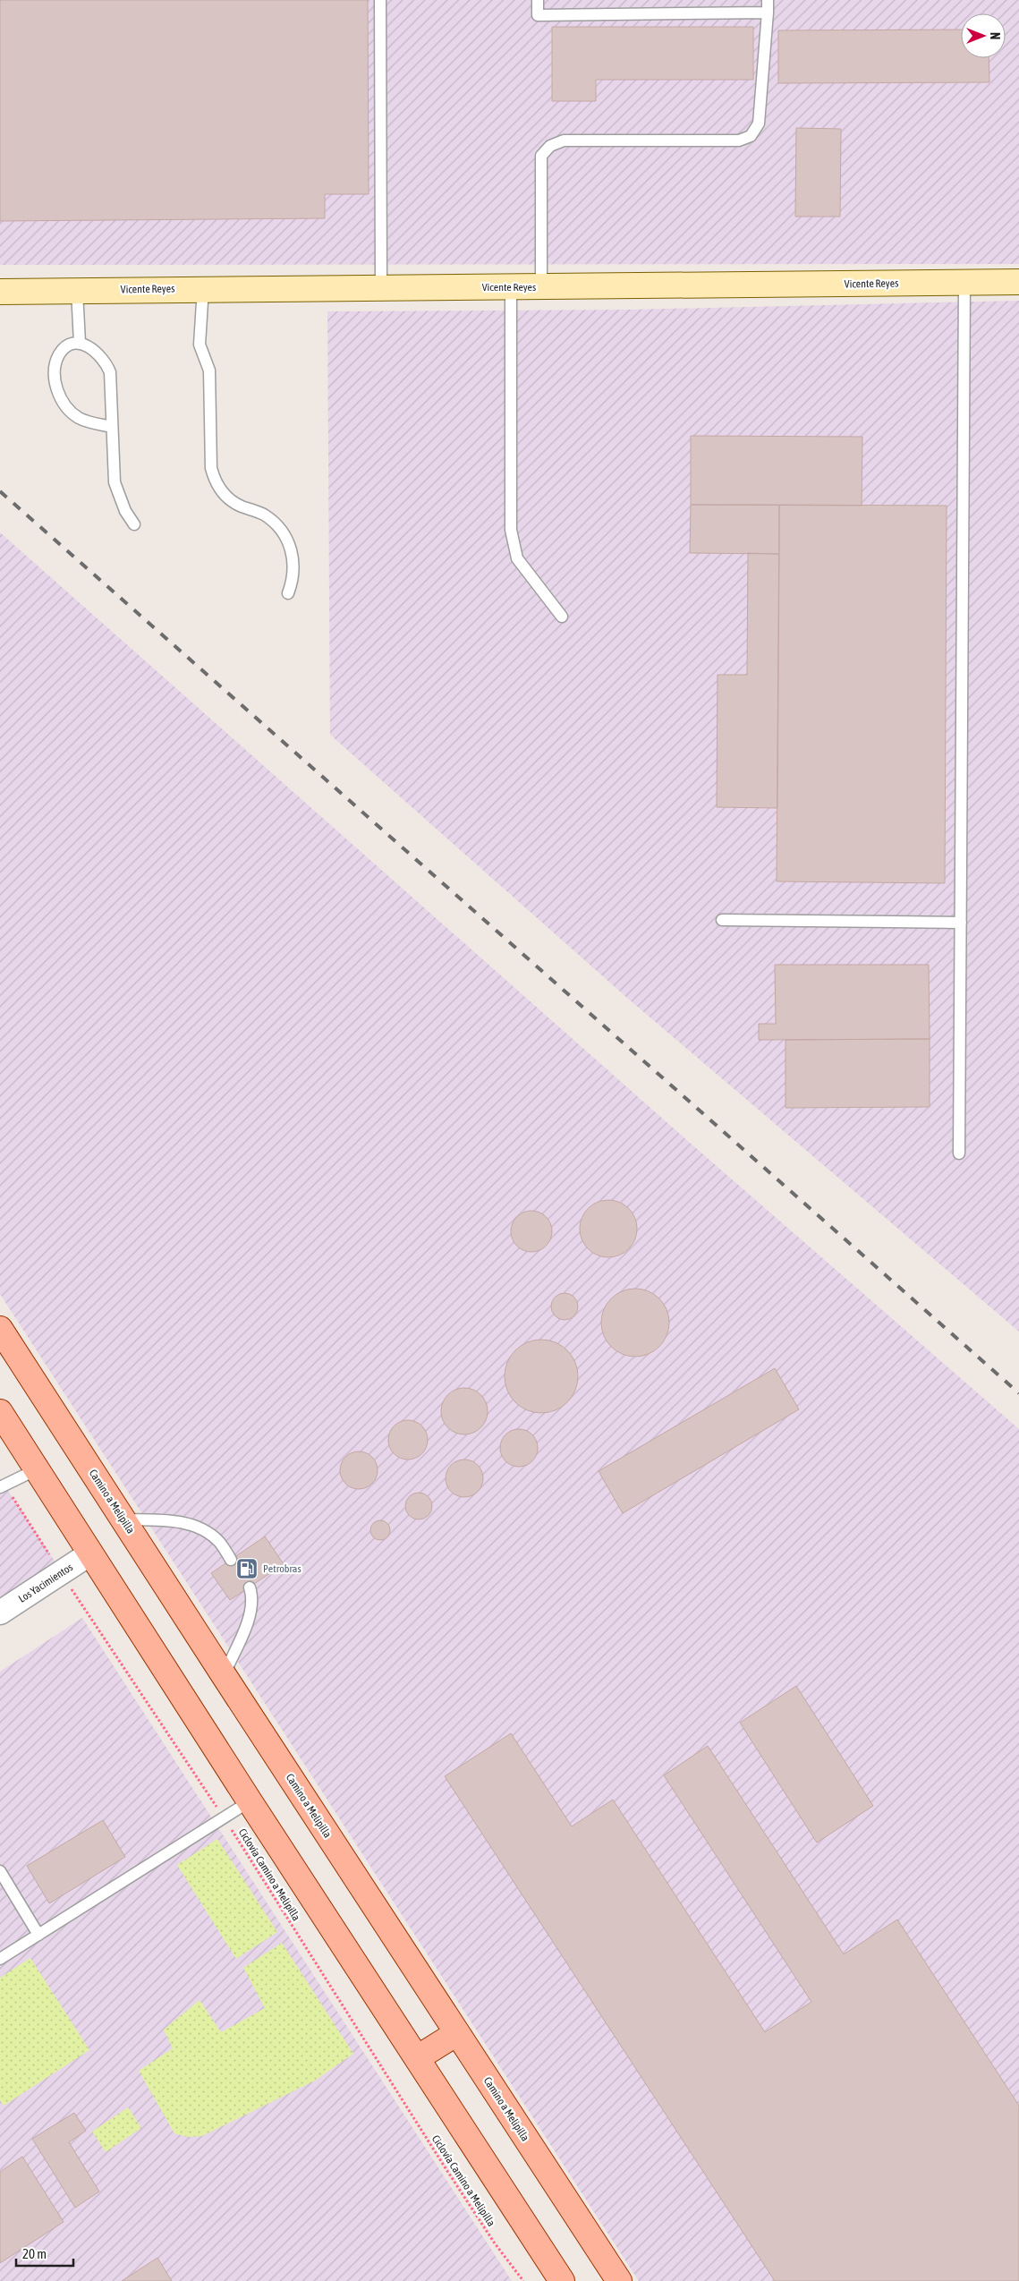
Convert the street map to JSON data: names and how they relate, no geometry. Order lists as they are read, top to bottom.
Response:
{
  "streets": {
    "main road": ["Camino a Melipilla"],
    "street": ["Vicente Reyes", "Los Yacimientos"],
    "path": ["Ciclovía Camino a Melipilla"]
  },
  "crossings": [
    ["Los Yacimientos", "Ciclovía Camino a Melipilla"]
  ],
  "places": {
    "fuel station": ["Petrobras"]
  },
  "scale_bar": "20 m",
  "north": "right"
}
